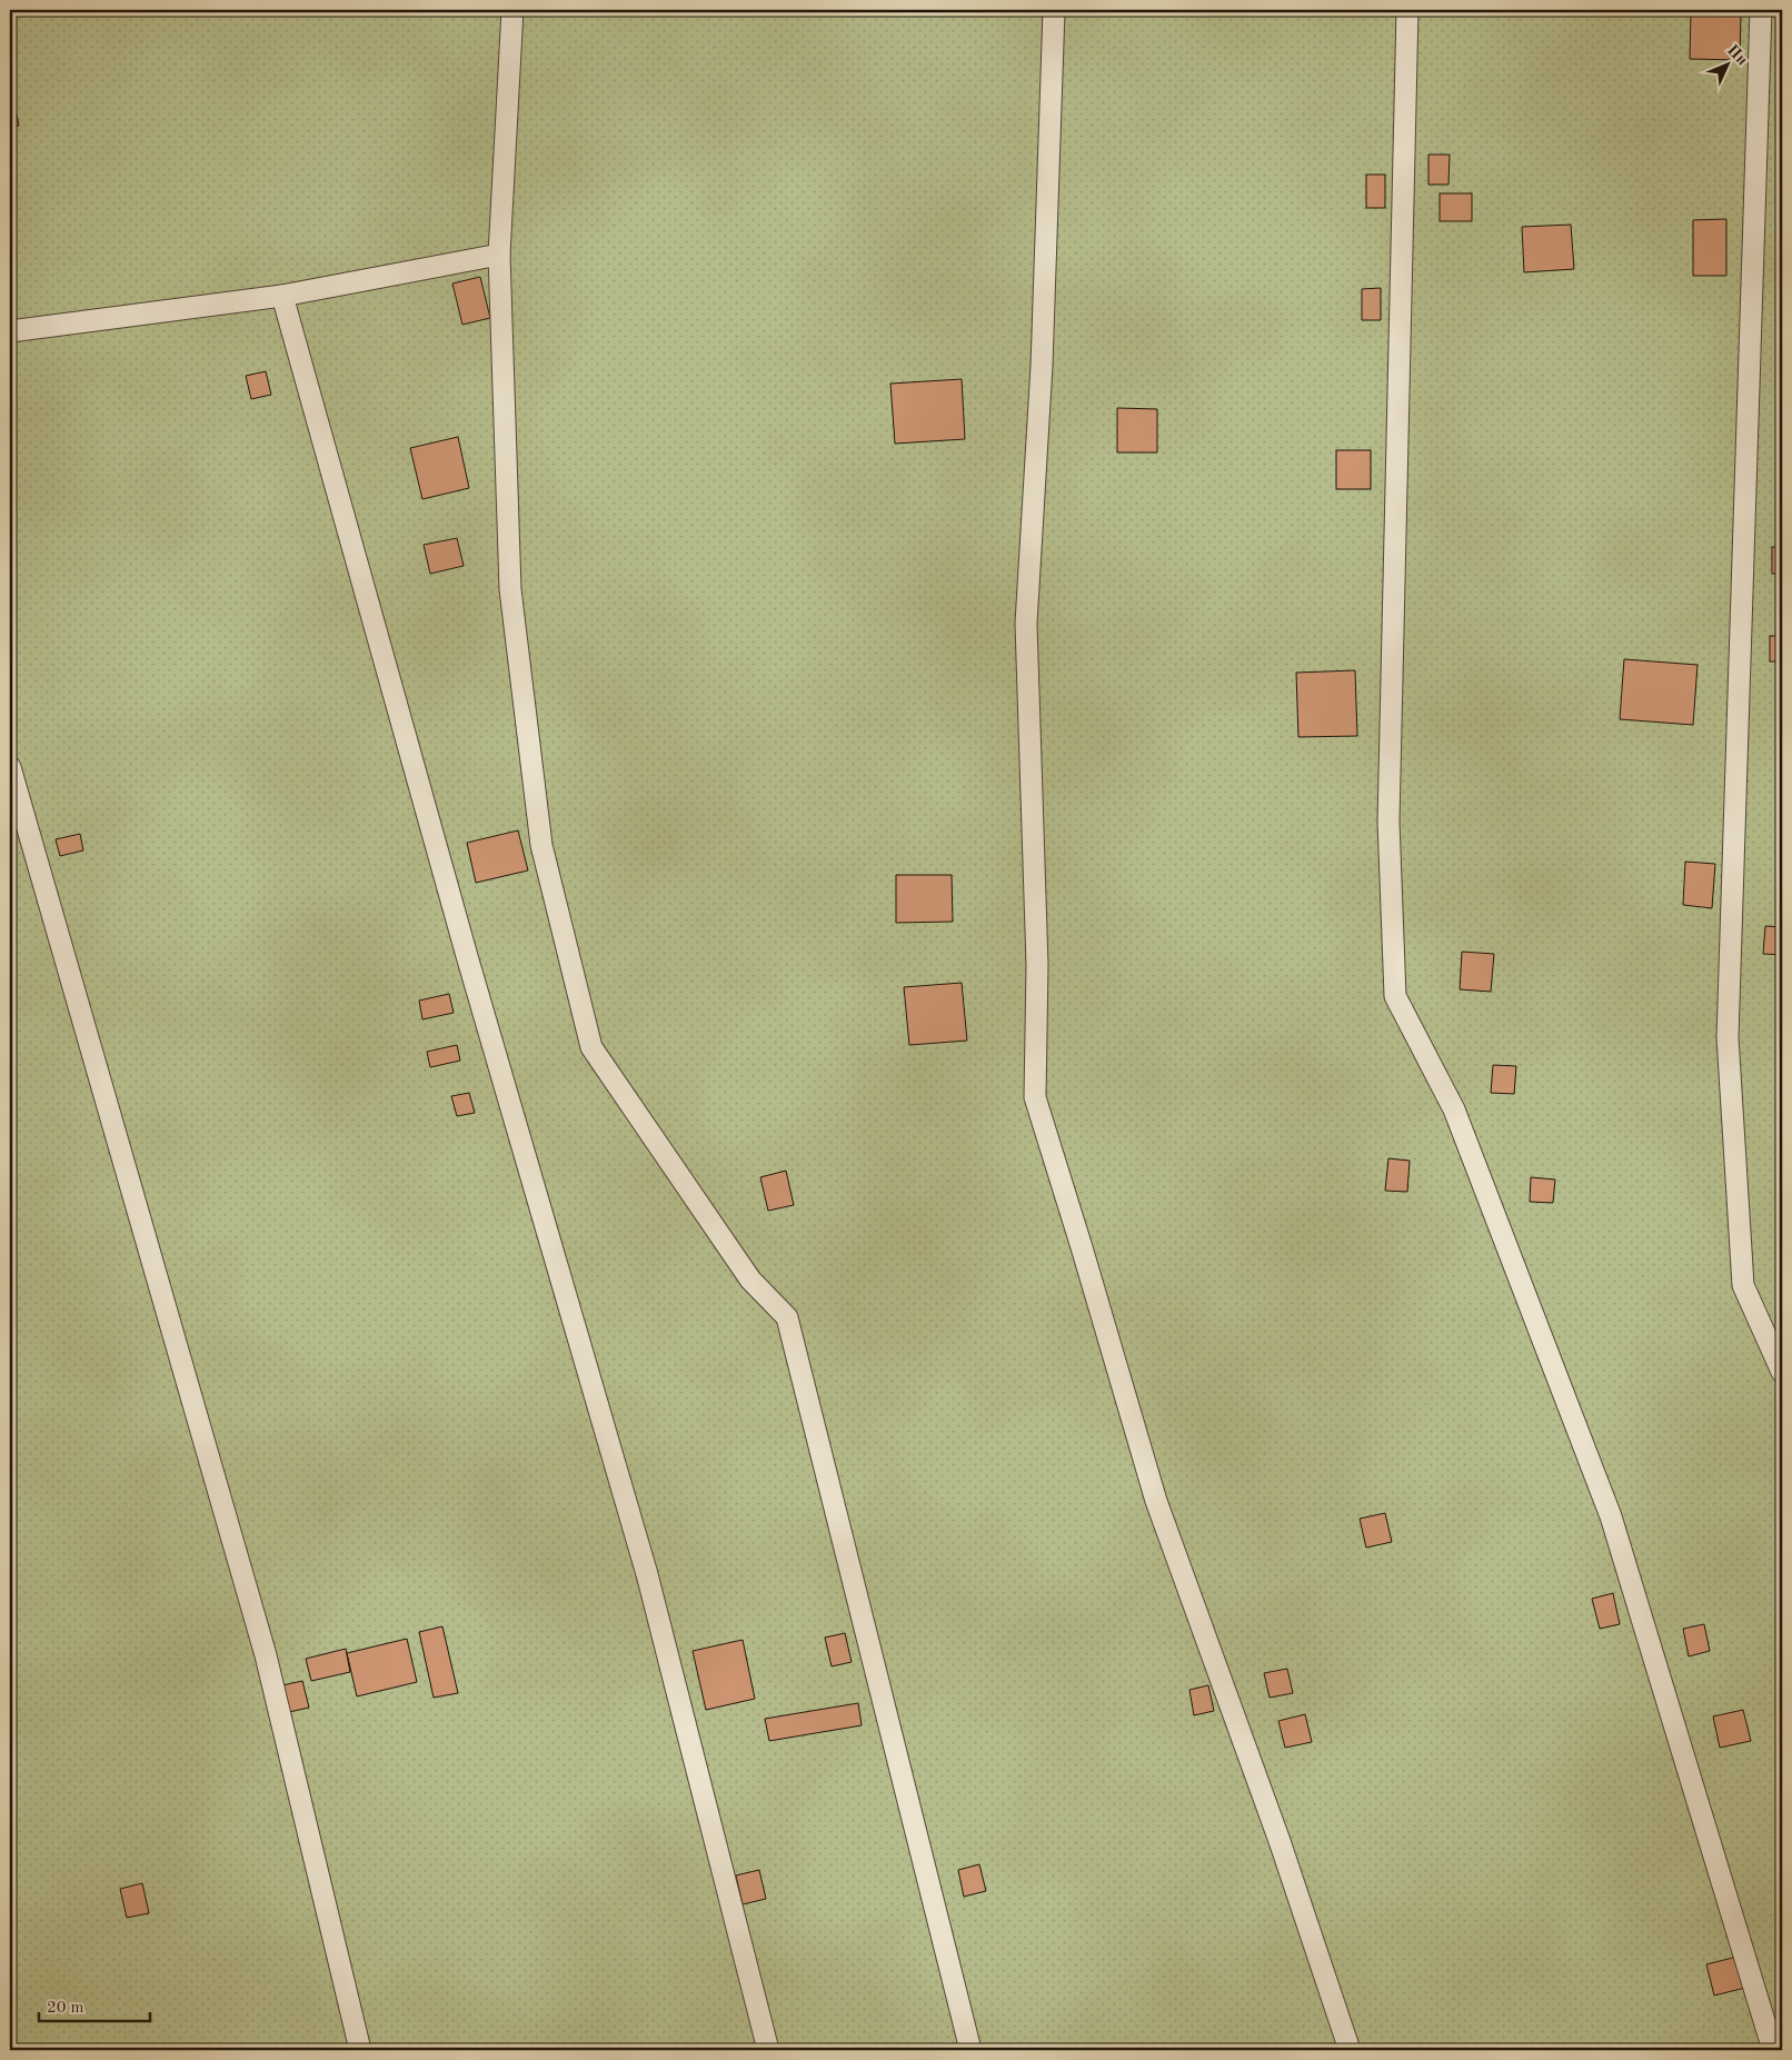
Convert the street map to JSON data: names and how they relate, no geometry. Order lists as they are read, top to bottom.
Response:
{
  "scale_bar": "20 m",
  "north": "top right"
}
